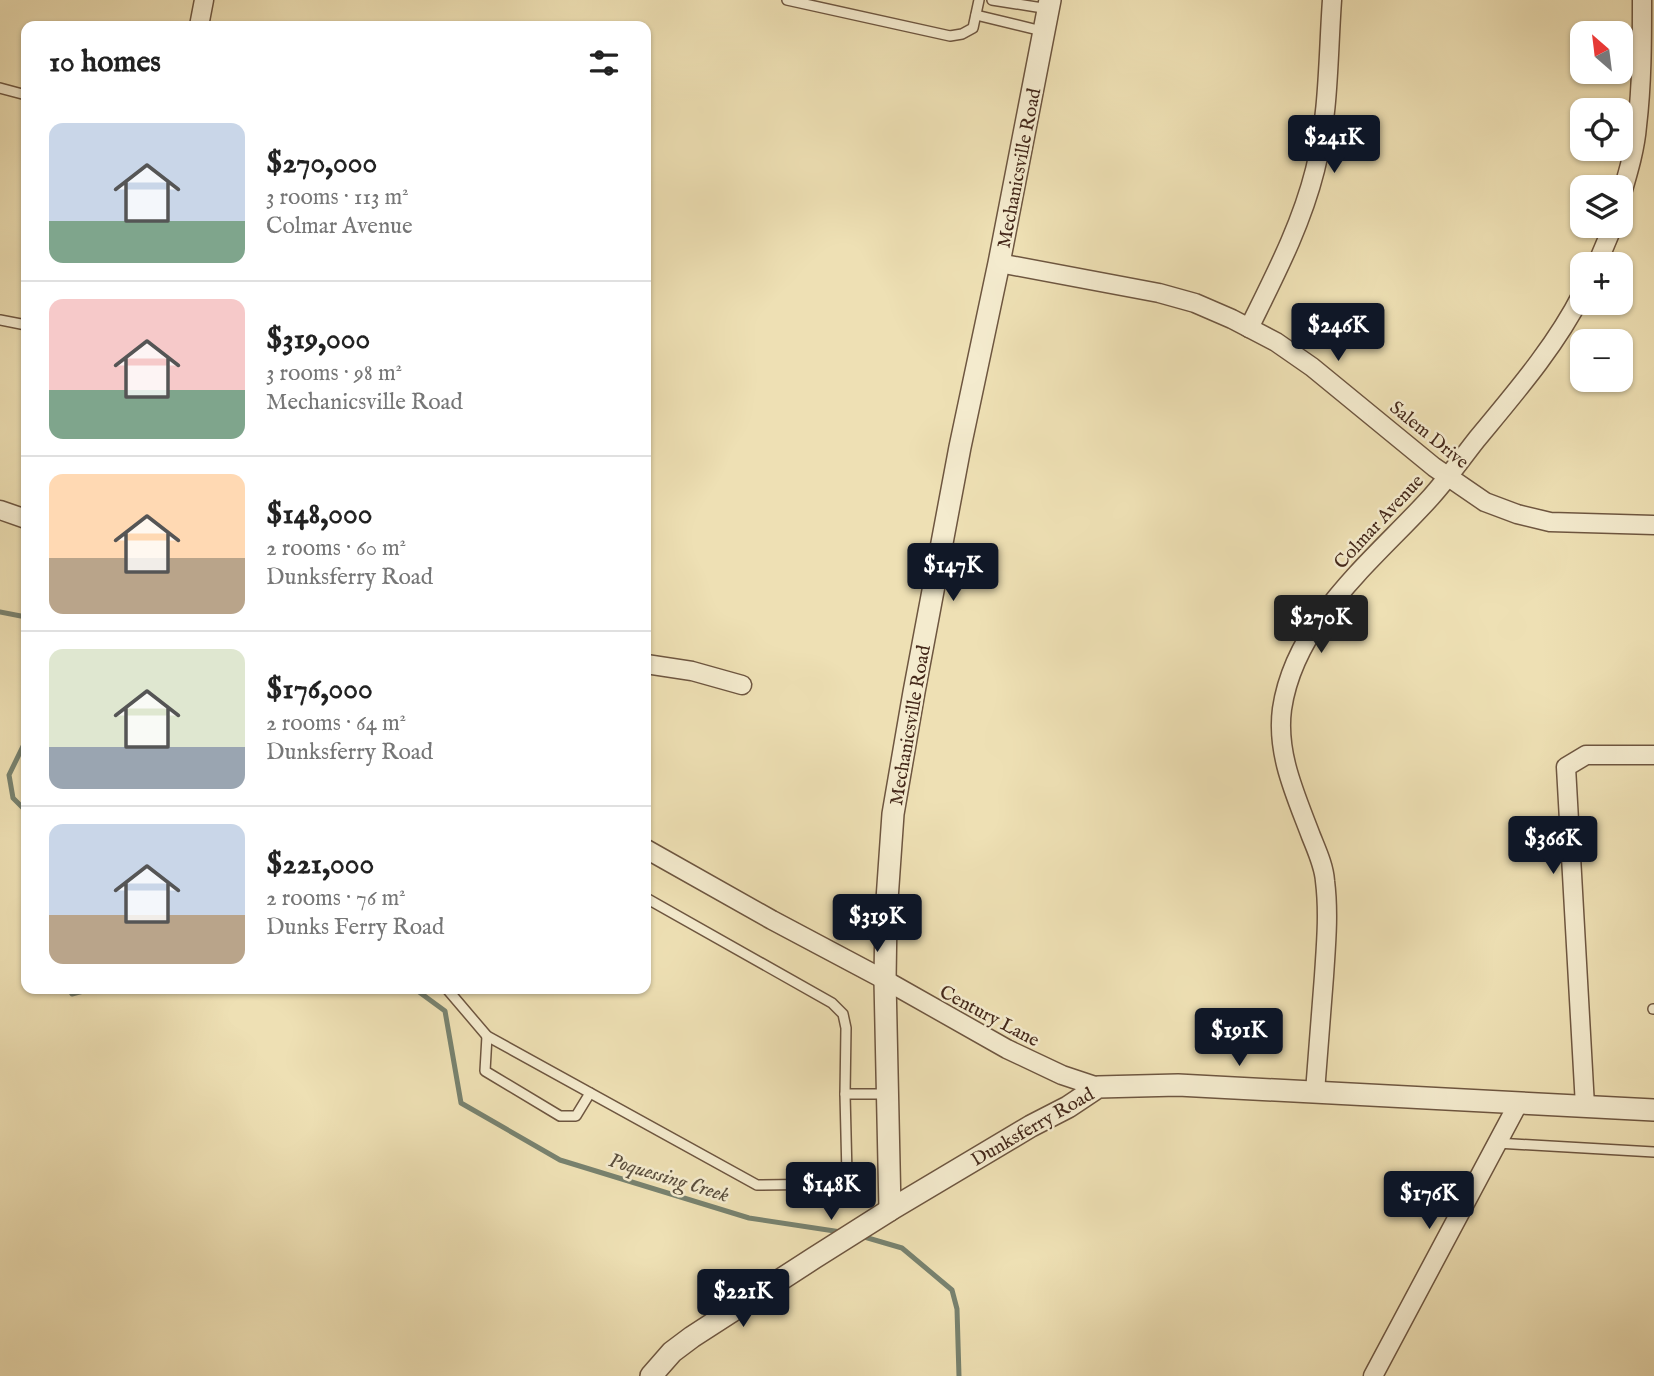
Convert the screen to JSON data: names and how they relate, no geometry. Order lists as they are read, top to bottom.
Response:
{
  "streets": {
    "street": [
      "Mechanicsville Road",
      "Salem Drive",
      "Colmar Avenue",
      "Century Lane",
      "Dunksferry Road"
    ]
  },
  "crossings": [
    ["Mechanicsville Road", "Salem Drive"],
    ["Mechanicsville Road", "Century Lane"],
    ["Mechanicsville Road", "Dunksferry Road"],
    ["Salem Drive", "Colmar Avenue"],
    ["Colmar Avenue", "Dunksferry Road"],
    ["Century Lane", "Dunksferry Road"]
  ],
  "water": ["Poquessing Creek"],
  "north": "top left",
  "page": {
    "map_buttons": ["+", "−"],
    "heading": "10 homes",
    "list": [
      {
        "name": "$270,000",
        "note": "3 rooms · 113 m² · Colmar Avenue"
      },
      {
        "name": "$319,000",
        "note": "3 rooms · 98 m² · Mechanicsville Road"
      },
      {
        "name": "$148,000",
        "note": "2 rooms · 60 m² · Dunksferry Road"
      },
      {
        "name": "$176,000",
        "note": "2 rooms · 64 m² · Dunksferry Road"
      },
      {
        "name": "$221,000",
        "note": "2 rooms · 76 m² · Dunks Ferry Road"
      }
    ],
    "price": [
      "$241K",
      "$246K",
      "$147K",
      "$270K",
      "$366K",
      "$319K",
      "$191K",
      "$148K",
      "$176K",
      "$221K"
    ]
  }
}
